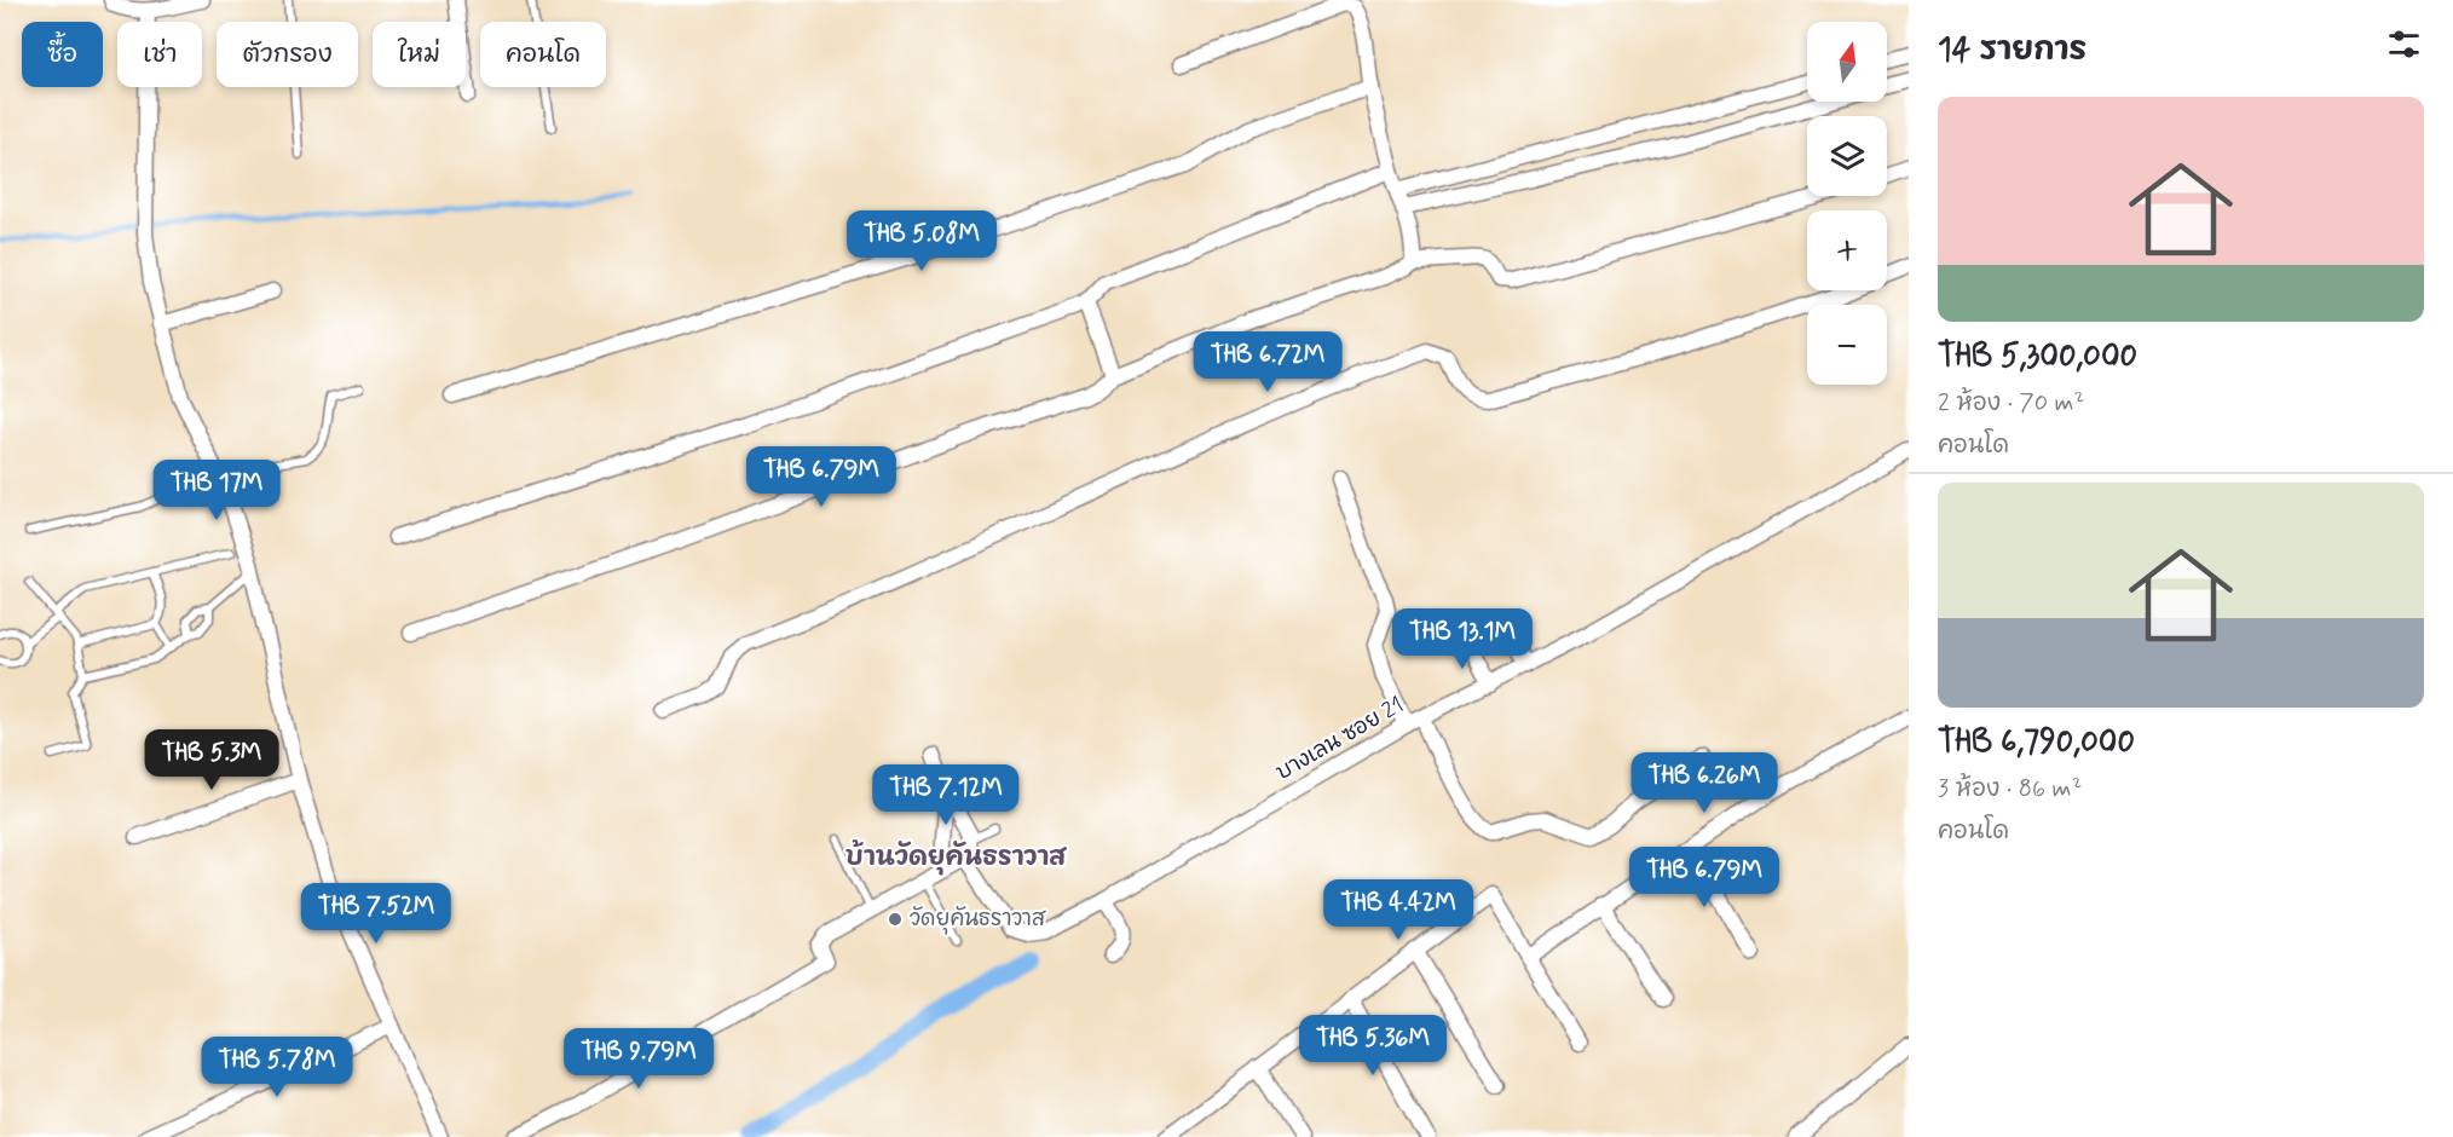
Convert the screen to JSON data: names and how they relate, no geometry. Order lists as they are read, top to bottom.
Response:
{
  "streets": {
    "street": ["บางเลน ซอย 21"]
  },
  "districts": ["บ้านวัดยุคันธราวาส"],
  "places": ["วัดยุคันธราวาส"],
  "north": "top",
  "page": {
    "heading": "14 รายการ",
    "map_buttons": ["+", "−"],
    "chip": [
      "ซื้อ",
      "เช่า",
      "ตัวกรอง",
      "ใหม่",
      "คอนโด"
    ],
    "list": [
      {
        "name": "THB 5,300,000",
        "note": "2 ห้อง · 70 m² · คอนโด"
      },
      {
        "name": "THB 6,790,000",
        "note": "3 ห้อง · 86 m² · คอนโด"
      }
    ],
    "price": [
      "THB 5.08M",
      "THB 6.72M",
      "THB 6.79M",
      "THB 17M",
      "THB 13.1M",
      "THB 5.3M",
      "THB 6.26M",
      "THB 7.12M",
      "THB 6.79M",
      "THB 4.42M",
      "THB 7.52M",
      "THB 5.36M",
      "THB 9.79M",
      "THB 5.78M"
    ]
  }
}
